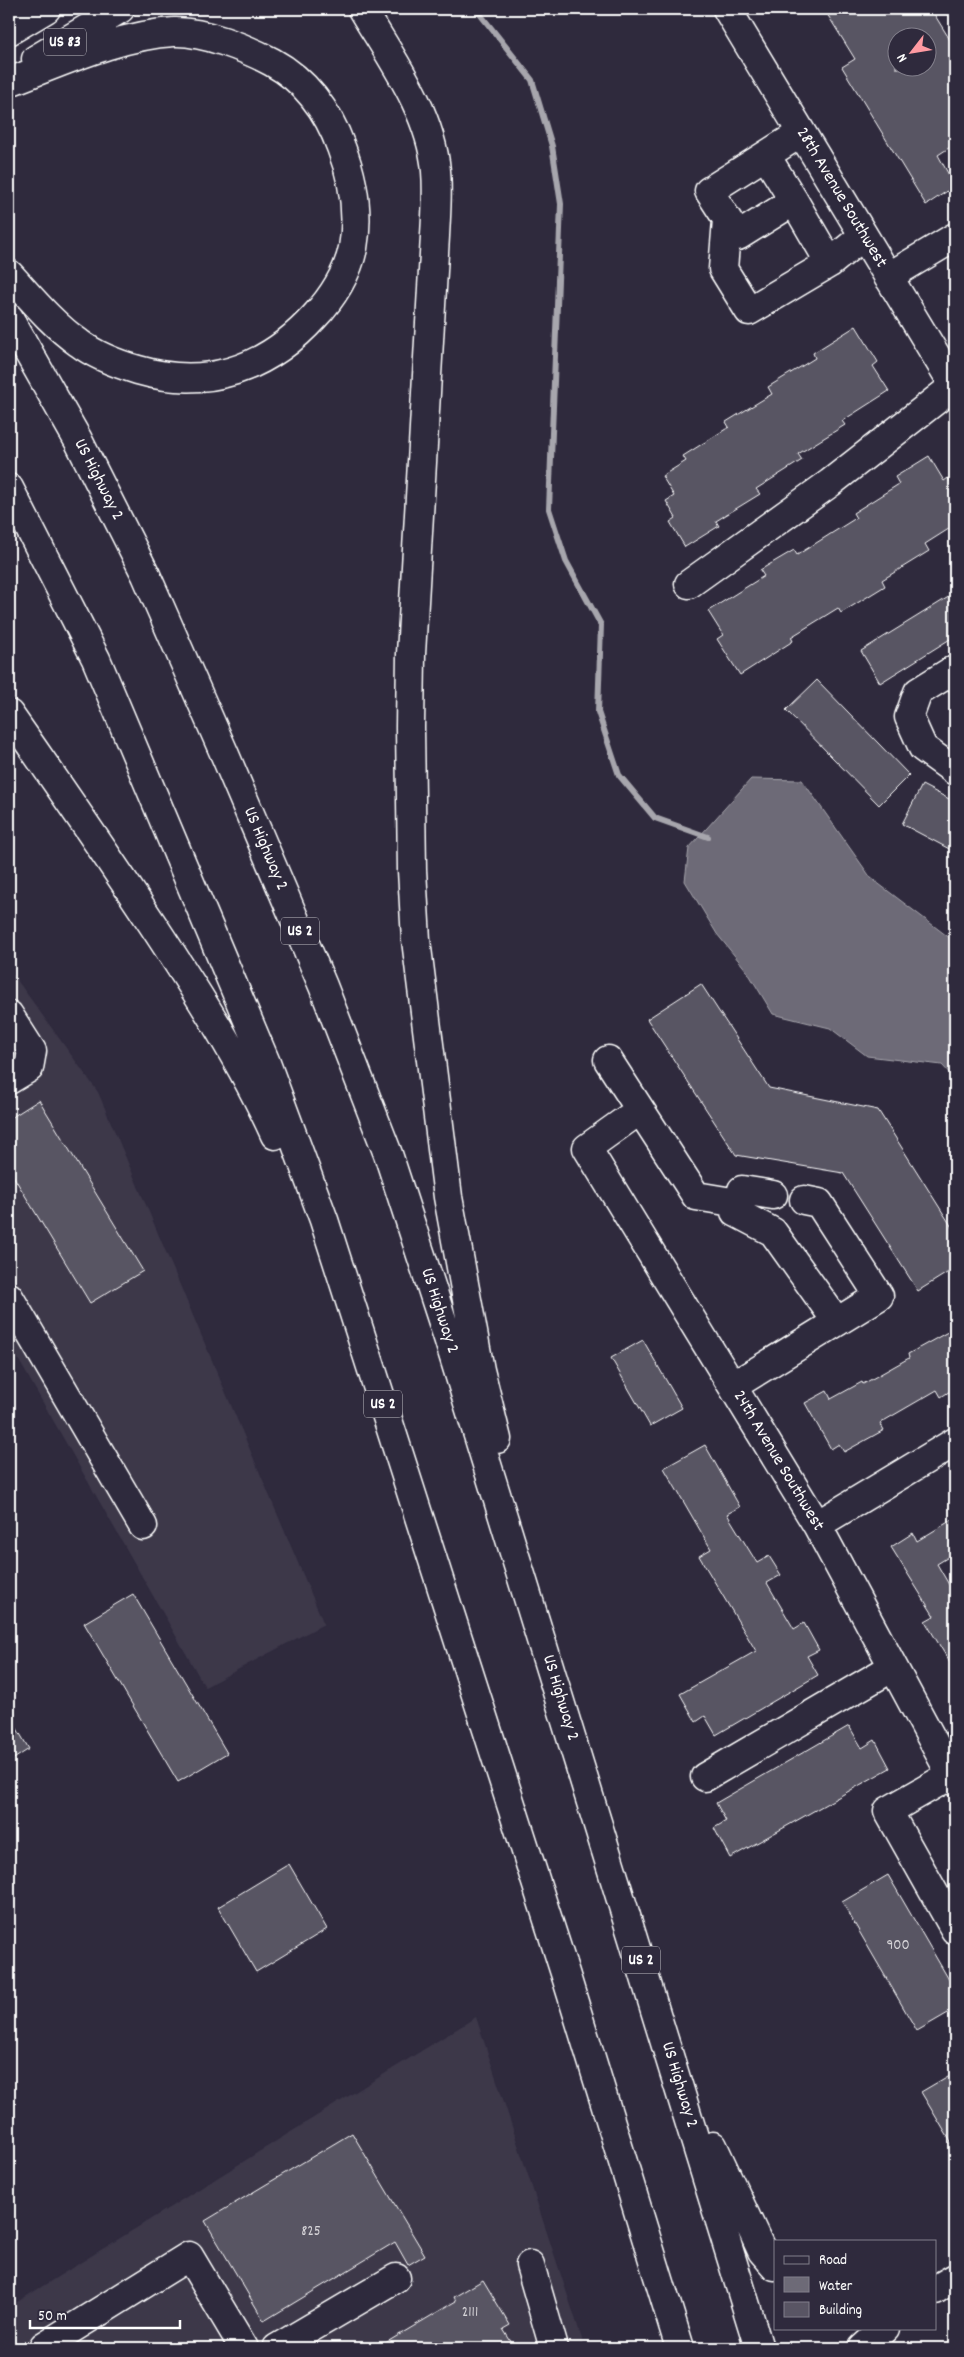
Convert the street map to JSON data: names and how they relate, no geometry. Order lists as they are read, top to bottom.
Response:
{
  "streets": {
    "main road": [
      "US 83",
      "28th Avenue Southwest",
      "US Highway 2",
      "US 2",
      "24th Avenue Southwest"
    ]
  },
  "house_numbers": ["900", "825", "2111"],
  "legend": ["Road", "Water", "Building"],
  "scale_bar": "50 m",
  "north": "bottom left"
}
